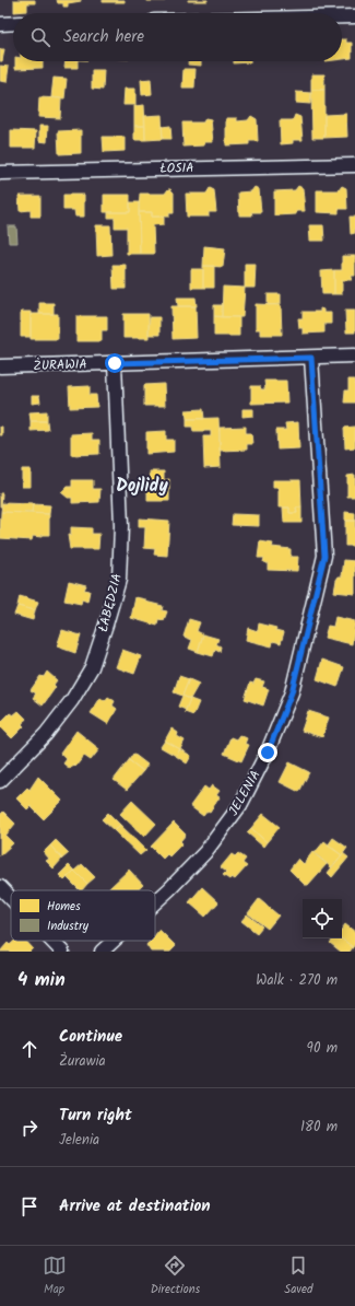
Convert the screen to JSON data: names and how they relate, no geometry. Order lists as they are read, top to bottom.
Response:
{
  "streets": {
    "street": [
      "ŁOSIA",
      "ŻURAWIA",
      "ŁABĘDZIA",
      "JELENIA"
    ]
  },
  "crossings": [
    ["ŻURAWIA", "ŁABĘDZIA"],
    ["ŻURAWIA", "JELENIA"]
  ],
  "districts": ["Dojlidy"],
  "legend": ["Homes", "Industry"],
  "page": {
    "search": "Search here",
    "heading": ["4 min", "Walk · 270 m"],
    "list": [
      ["Continue", "Żurawia", "90 m"],
      ["Turn right", "Jelenia", "180 m"],
      "Arrive at destination"
    ],
    "nav": ["Map", "Directions", "Saved"]
  }
}
